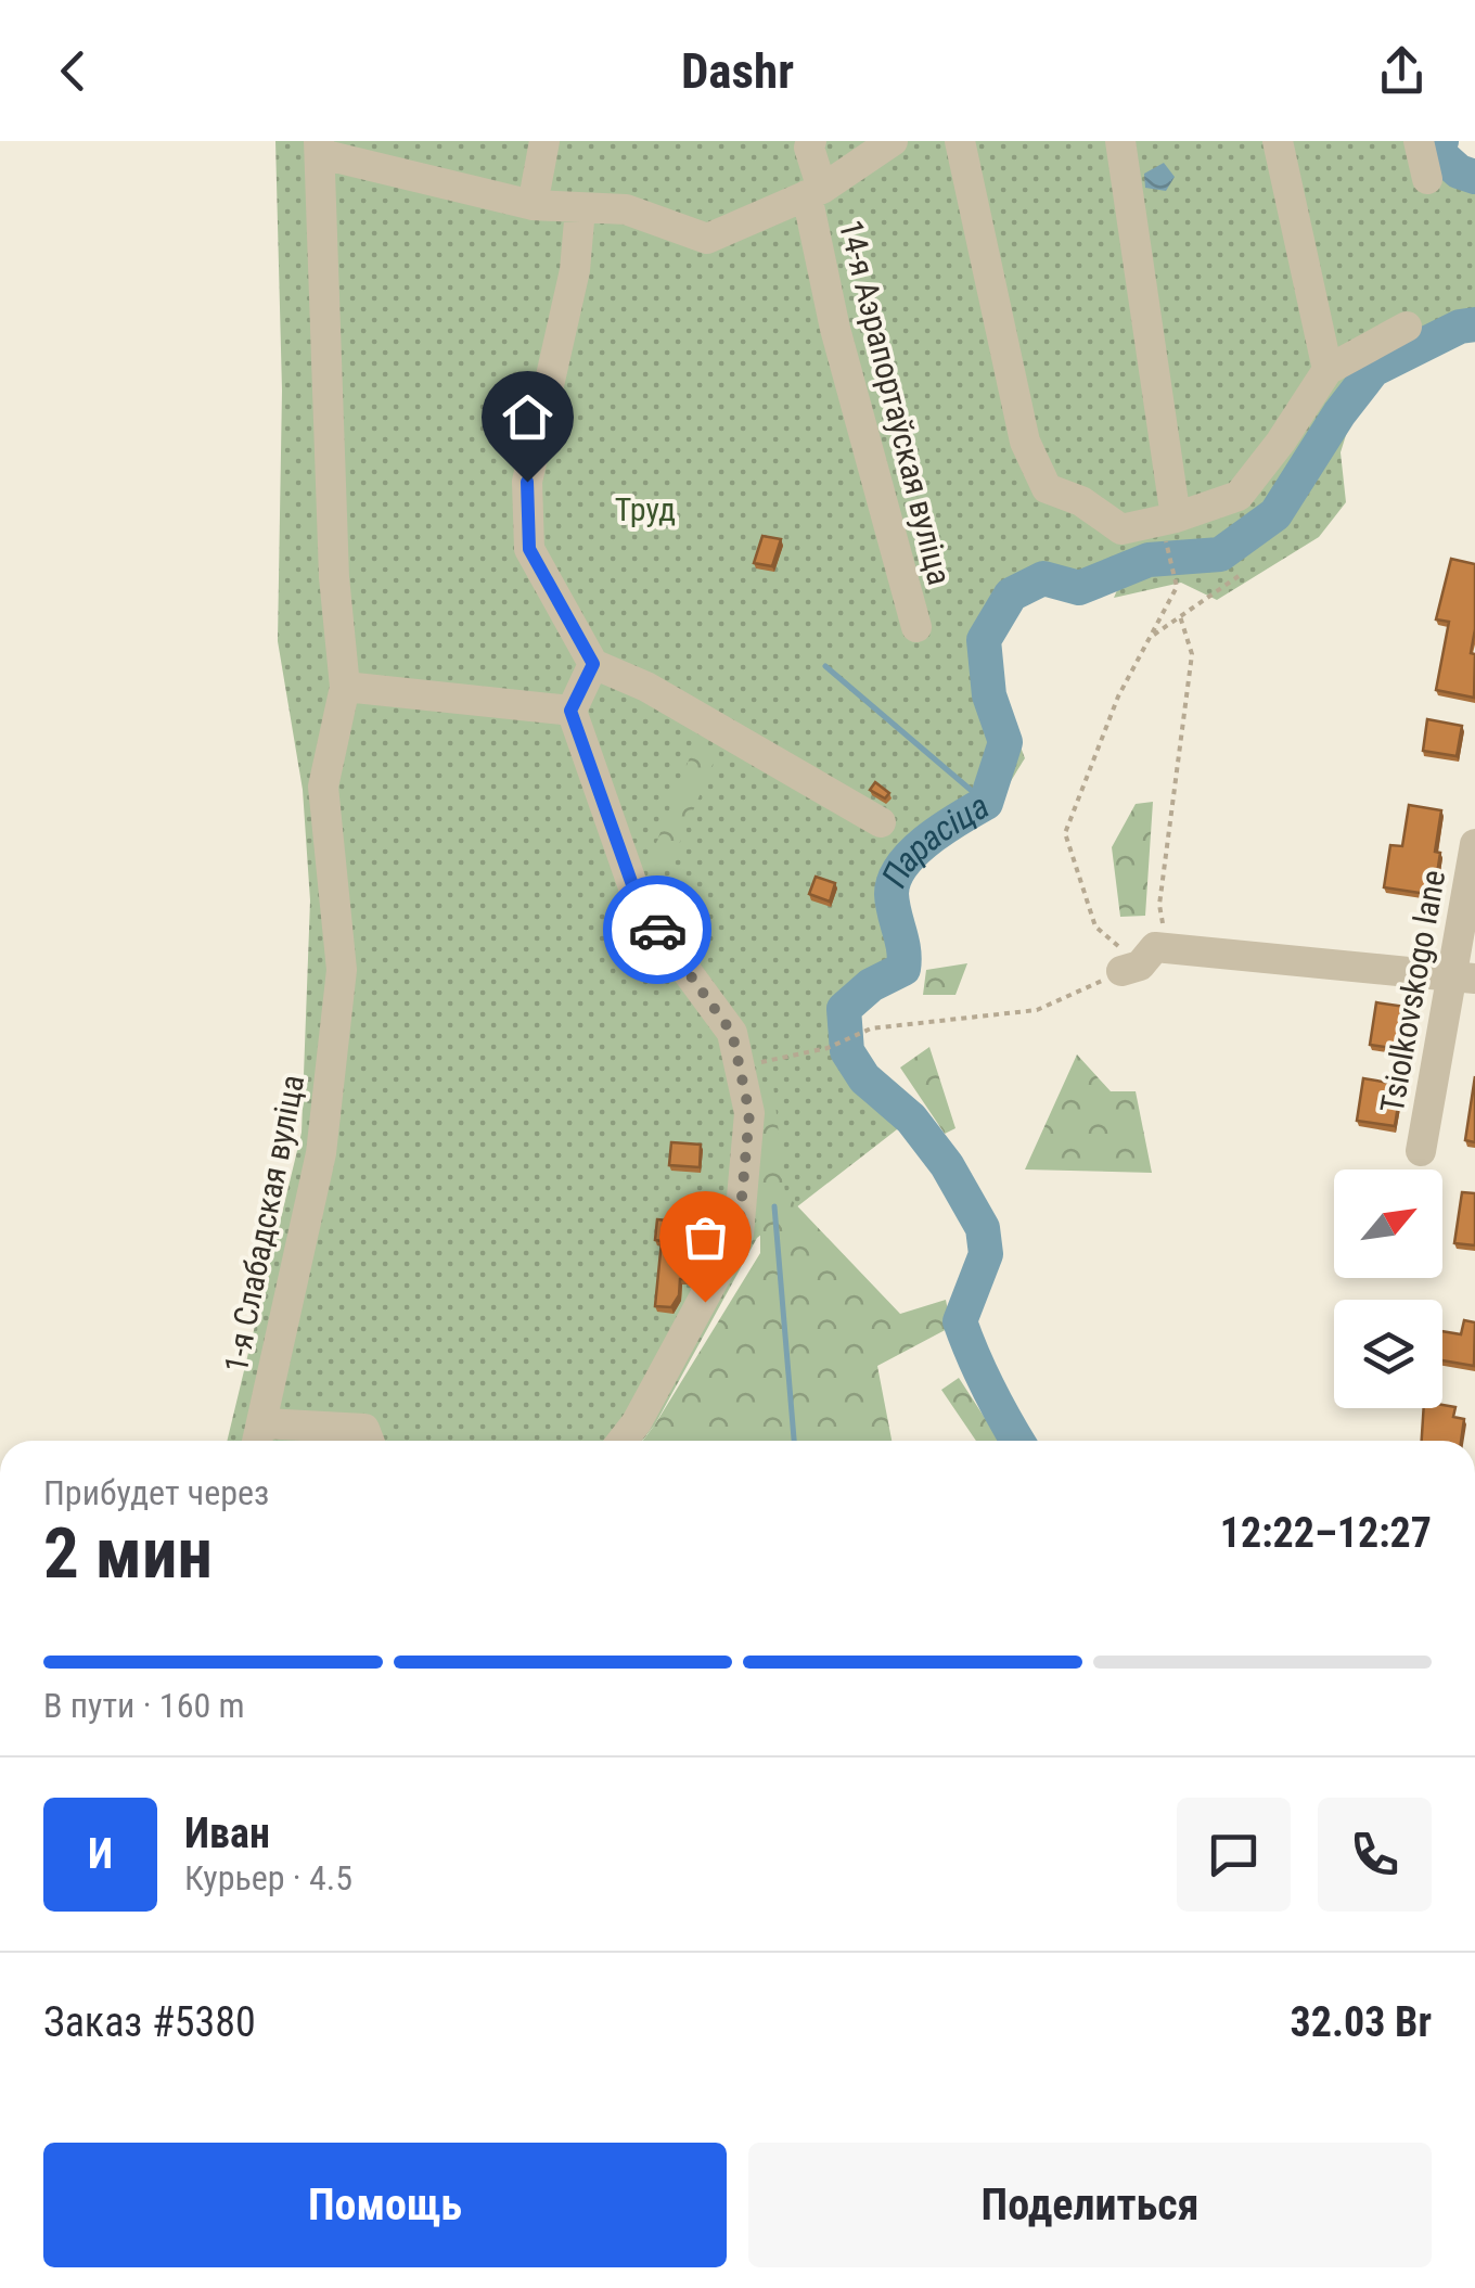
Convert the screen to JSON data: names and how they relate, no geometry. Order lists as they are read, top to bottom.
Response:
{
  "streets": {
    "street": ["14-я Аэрапортаўская вуліца", "Tsiolkovskogo lane", "1-я Слабадская вуліца"]
  },
  "water": ["Парасіца"],
  "parks": ["Труд"],
  "north": "top right",
  "page": {
    "header": "Dashr",
    "heading": ["2 мин", "Прибудет через", "12:22–12:27"],
    "panel": [
      "Иван",
      "Курьер · 4.5",
      "Заказ #5380",
      "32.03 Br"
    ],
    "bar": "В пути · 160 m",
    "round": "И",
    "buttons": ["Помощь", "Поделиться"]
  }
}
